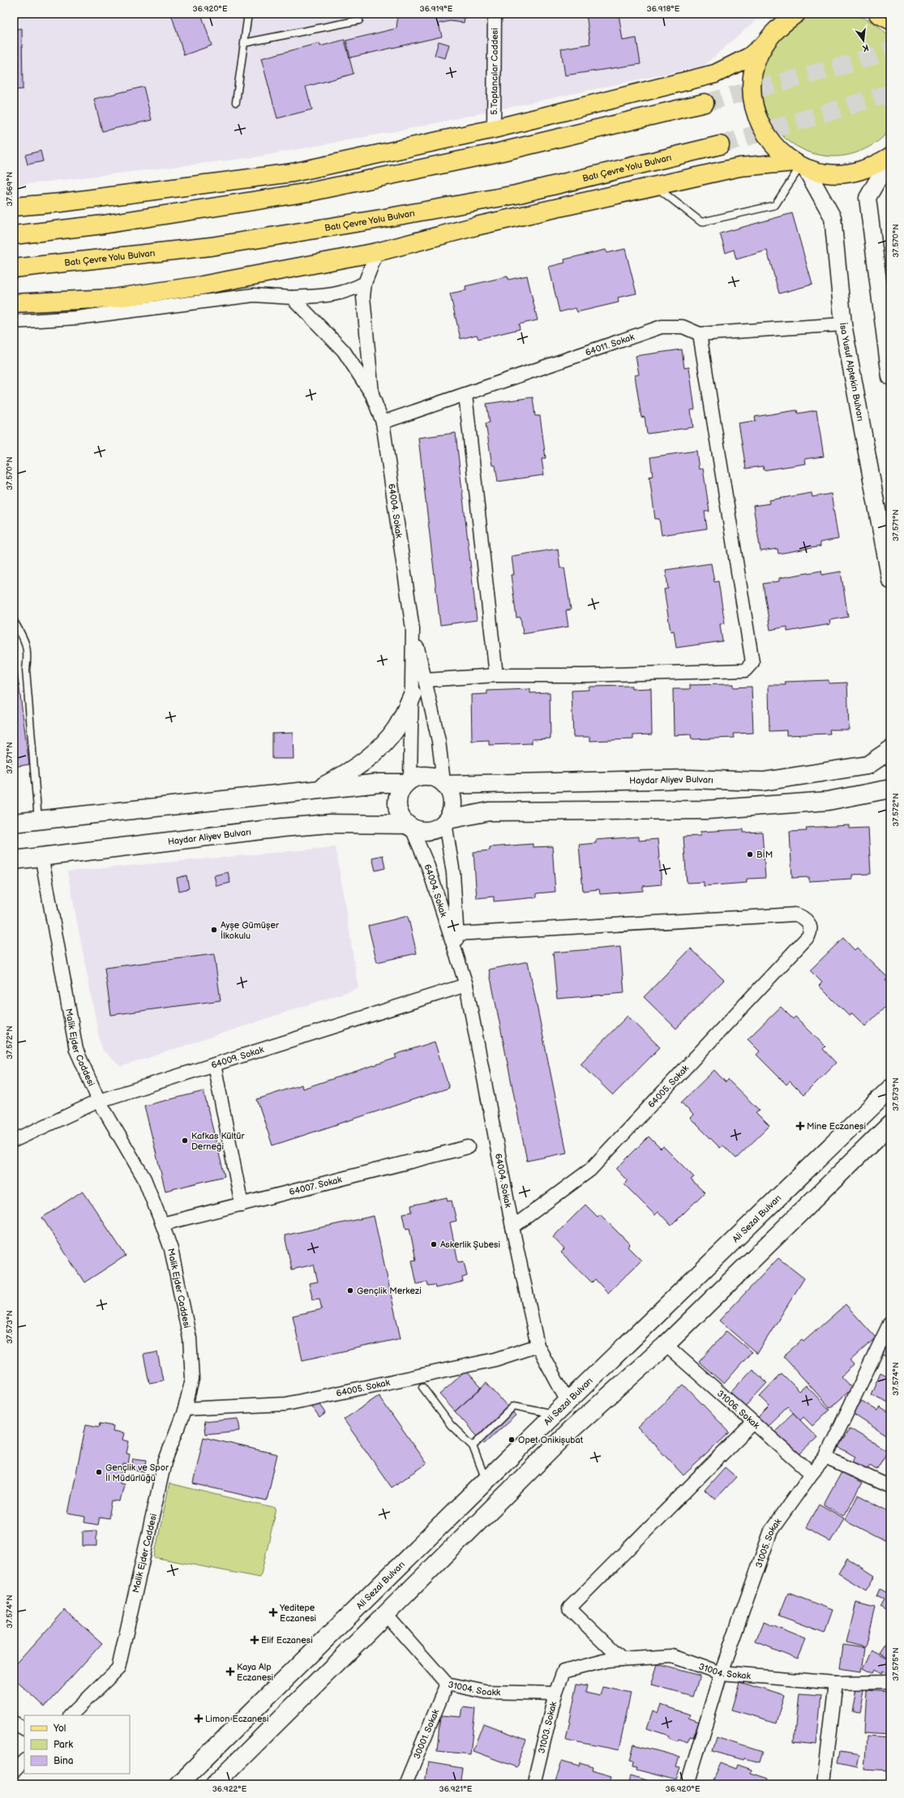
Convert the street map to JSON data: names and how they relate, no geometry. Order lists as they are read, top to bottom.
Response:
{
  "streets": {
    "main road": ["Batı Çevre Yolu Bulvarı", "Haydar Aliyev Bulvarı", "Ali Sezal Bulvarı"],
    "street": [
      "5.Toptancılar Caddesi",
      "64011. Sokak",
      "İsa Yusuf Alptekin Bulvarı",
      "64004. Sokak",
      "Malik Ejder Caddesi",
      "64009. Sokak",
      "64005. Sokak",
      "64007. Sokak",
      "31006. Sokak",
      "31005. Sokak",
      "31004. Sokak",
      "31004. Soakk",
      "31003. Sokak",
      "30001. Sokak"
    ]
  },
  "crossings": [
    ["64011. Sokak", "İsa Yusuf Alptekin Bulvarı"],
    ["64011. Sokak", "64004. Sokak"],
    ["64004. Sokak", "Haydar Aliyev Bulvarı"],
    ["64004. Sokak", "64009. Sokak"],
    ["64004. Sokak", "64005. Sokak"],
    ["64004. Sokak", "Ali Sezal Bulvarı"],
    ["Haydar Aliyev Bulvarı", "Malik Ejder Caddesi"],
    ["Malik Ejder Caddesi", "64009. Sokak"],
    ["Malik Ejder Caddesi", "64005. Sokak"],
    ["Malik Ejder Caddesi", "64007. Sokak"],
    ["31006. Sokak", "31005. Sokak"],
    ["31005. Sokak", "31004. Sokak"],
    ["31004. Sokak", "31003. Sokak"],
    ["31004. Soakk", "31003. Sokak"],
    ["31004. Soakk", "30001. Sokak"]
  ],
  "places": {
    "other": [
      "BİM",
      "Ayşe Gümüşer İlkokulu",
      "Kafkas Kültür Derneği",
      "Askerlik Şubesi",
      "Gençlik Merkezi",
      "Opet Onikişubat",
      "Gençlik ve Spor İl Müdürlüğü"
    ],
    "health": [
      "Mine Eczanesi",
      "Yeditepe Eczanesi",
      "Elif Eczanesi",
      "Kaya Alp Eczanesi",
      "Limon Eczanesi"
    ]
  },
  "legend": ["Yol", "Park", "Bina"],
  "north": "bottom",
  "coordinates": [
    "36.920°E",
    "36.919°E",
    "36.918°E",
    "37.569°N",
    "37.570°N",
    "37.571°N",
    "37.572°N",
    "37.573°N",
    "37.574°N",
    "37.575°N",
    "36.922°E",
    "36.921°E"
  ]
}
